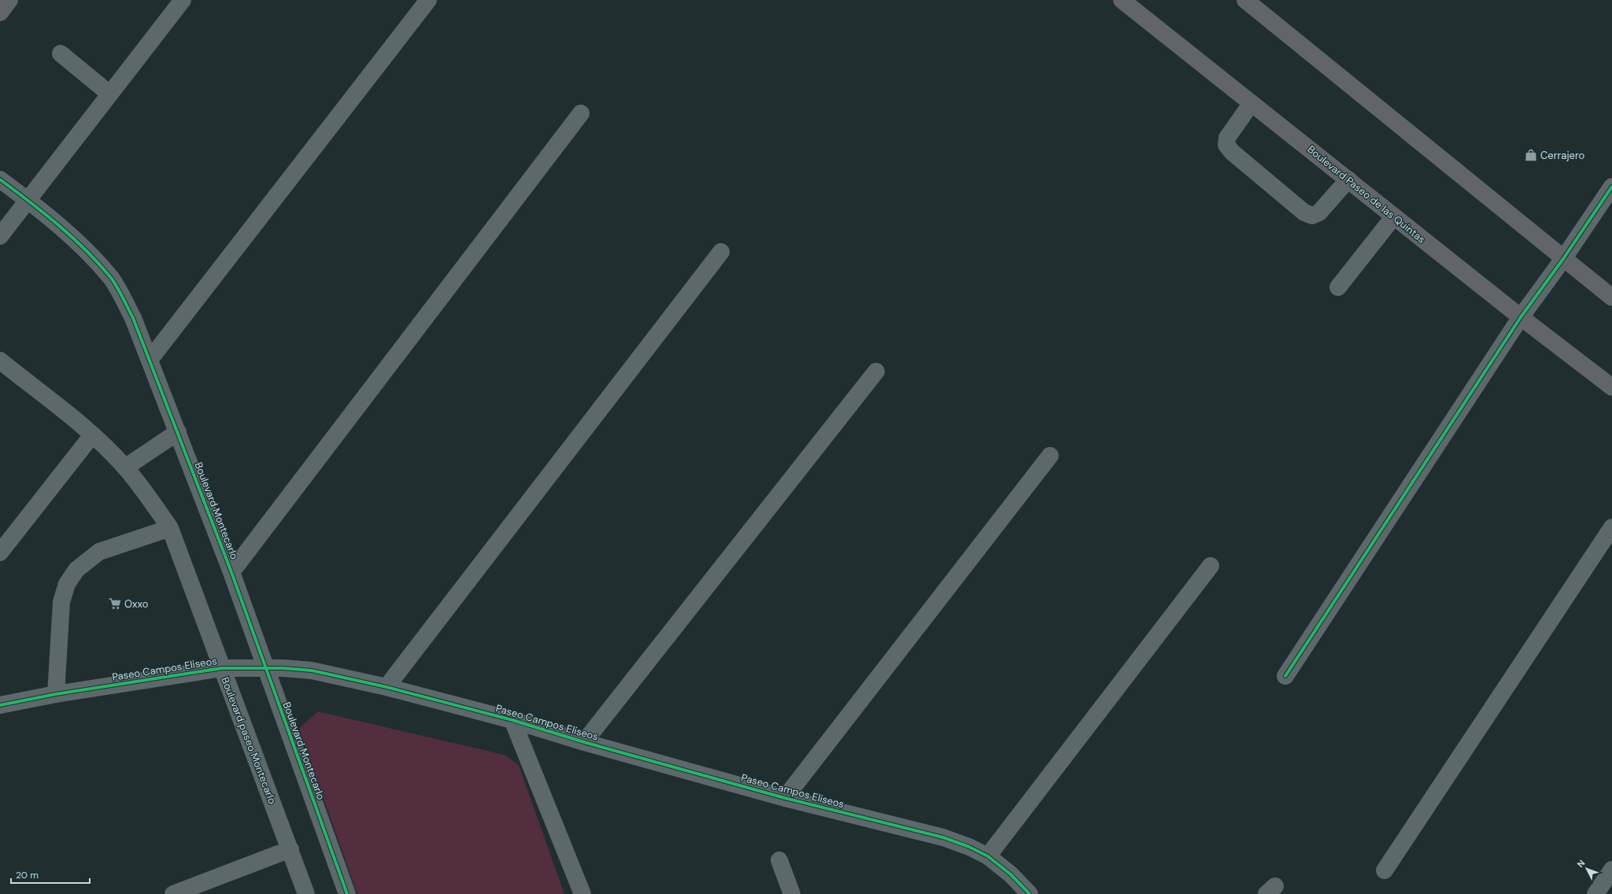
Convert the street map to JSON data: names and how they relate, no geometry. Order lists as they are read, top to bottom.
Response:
{
  "streets": {
    "main road": ["Boulevard Paseo de las Quintas"],
    "street": ["Boulevard Montecarlo", "Paseo Campos Eliseos", "Boulevard paseo Montecarlo"]
  },
  "crossings": [
    ["Boulevard Montecarlo", "Paseo Campos Eliseos"],
    ["Paseo Campos Eliseos", "Boulevard paseo Montecarlo"]
  ],
  "places": {
    "shop": ["Cerrajero"],
    "supermarket": ["Oxxo"]
  },
  "scale_bar": "20 m",
  "north": "top left"
}
